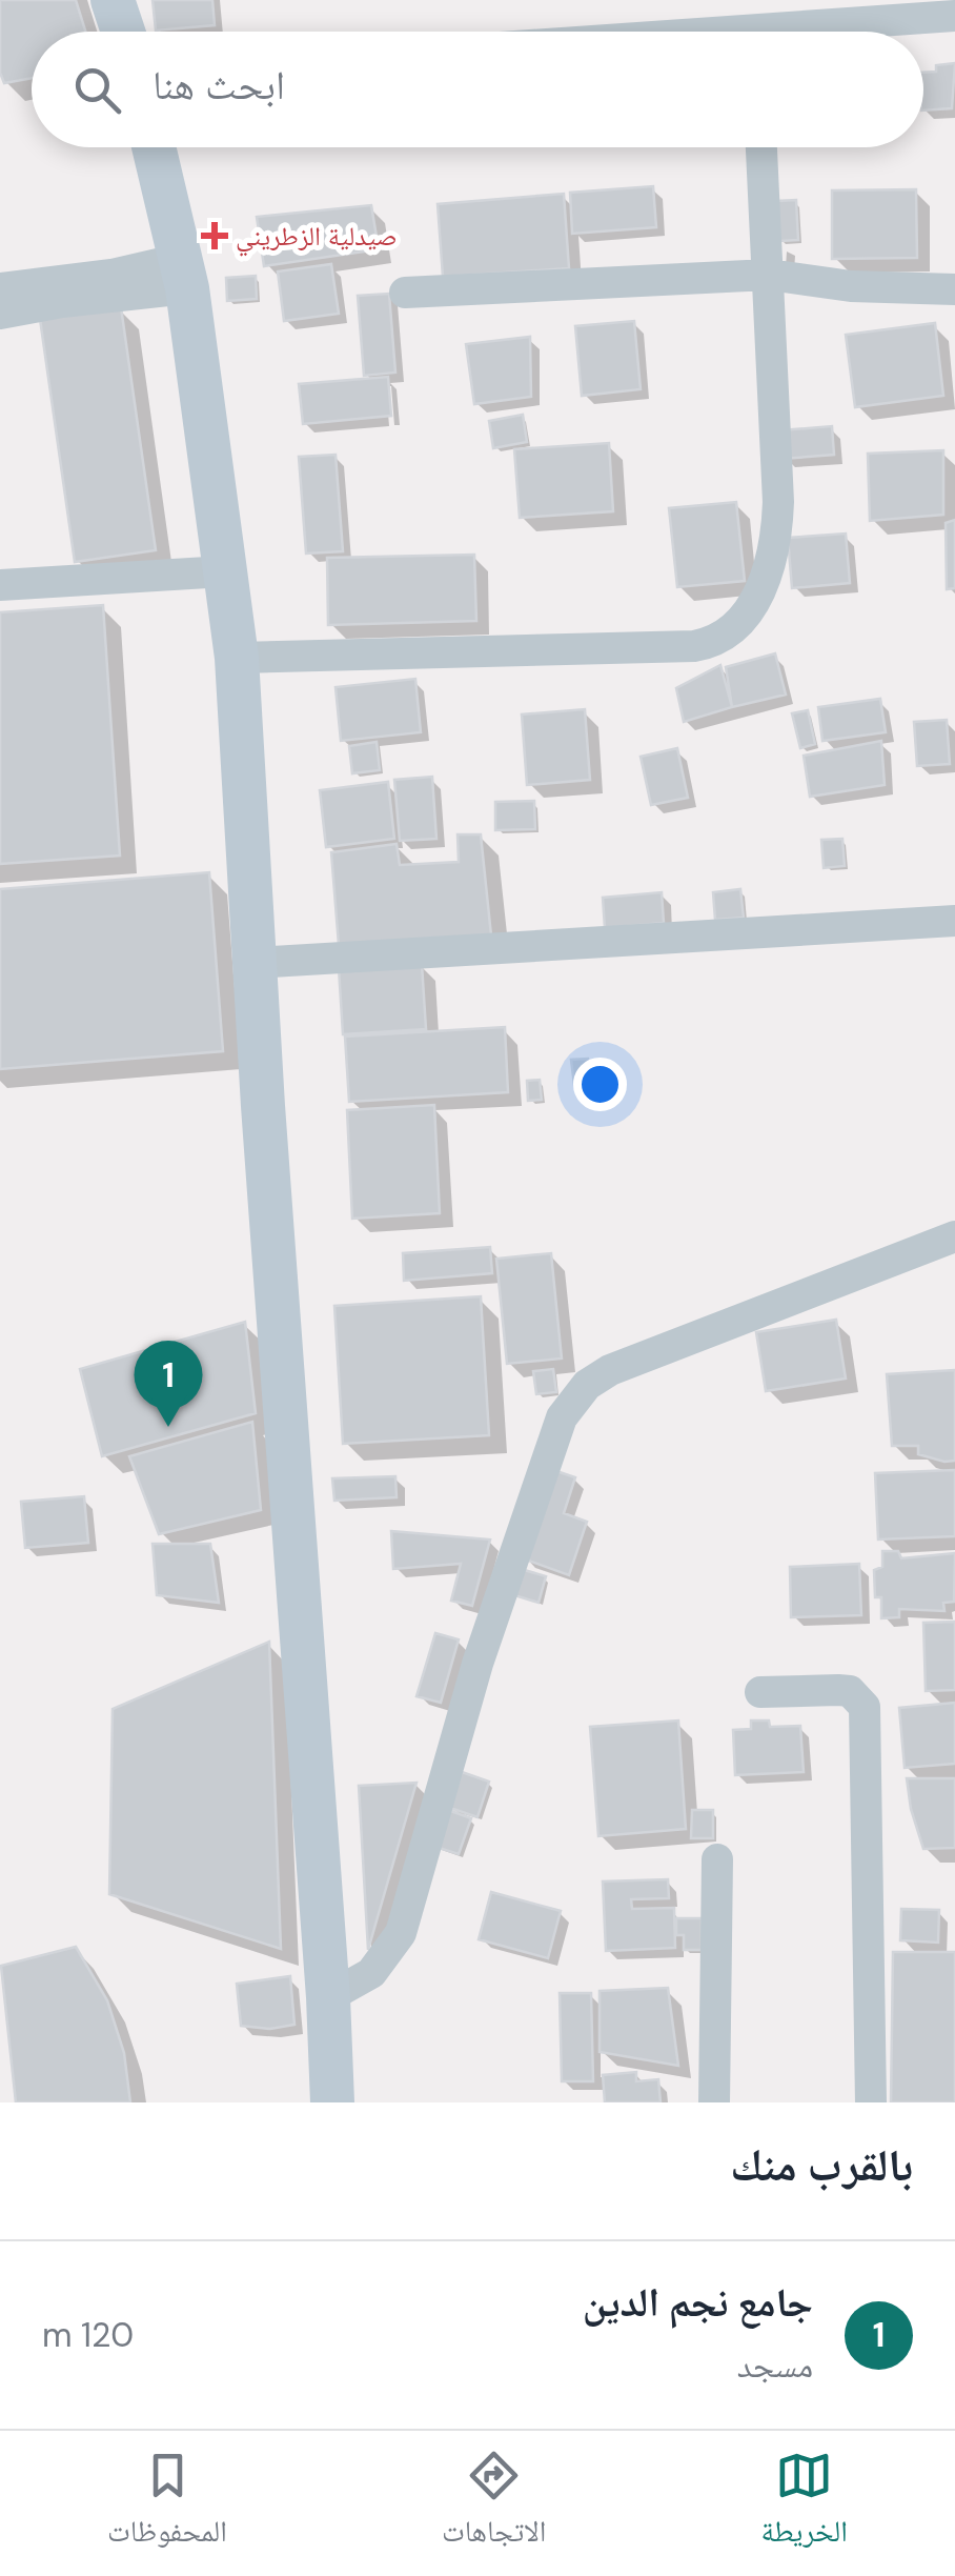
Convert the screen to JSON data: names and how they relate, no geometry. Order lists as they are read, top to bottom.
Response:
{
  "places": {
    "health": ["صيدلية الزطريني"]
  },
  "page": {
    "search": "ابحث هنا",
    "pins": "1",
    "heading": "بالقرب منك",
    "list": [
      {
        "mark": "1",
        "name": "جامع نجم الدين",
        "note": "مسجد",
        "value": "120 m"
      }
    ],
    "nav": ["الخريطة", "الاتجاهات", "المحفوظات"]
  }
}
